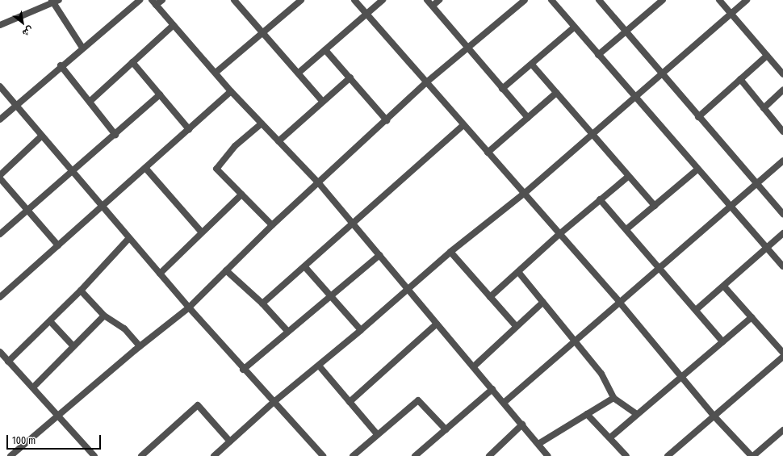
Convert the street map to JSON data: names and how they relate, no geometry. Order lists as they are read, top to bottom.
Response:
{
  "scale_bar": "100 m",
  "north": "bottom right"
}
